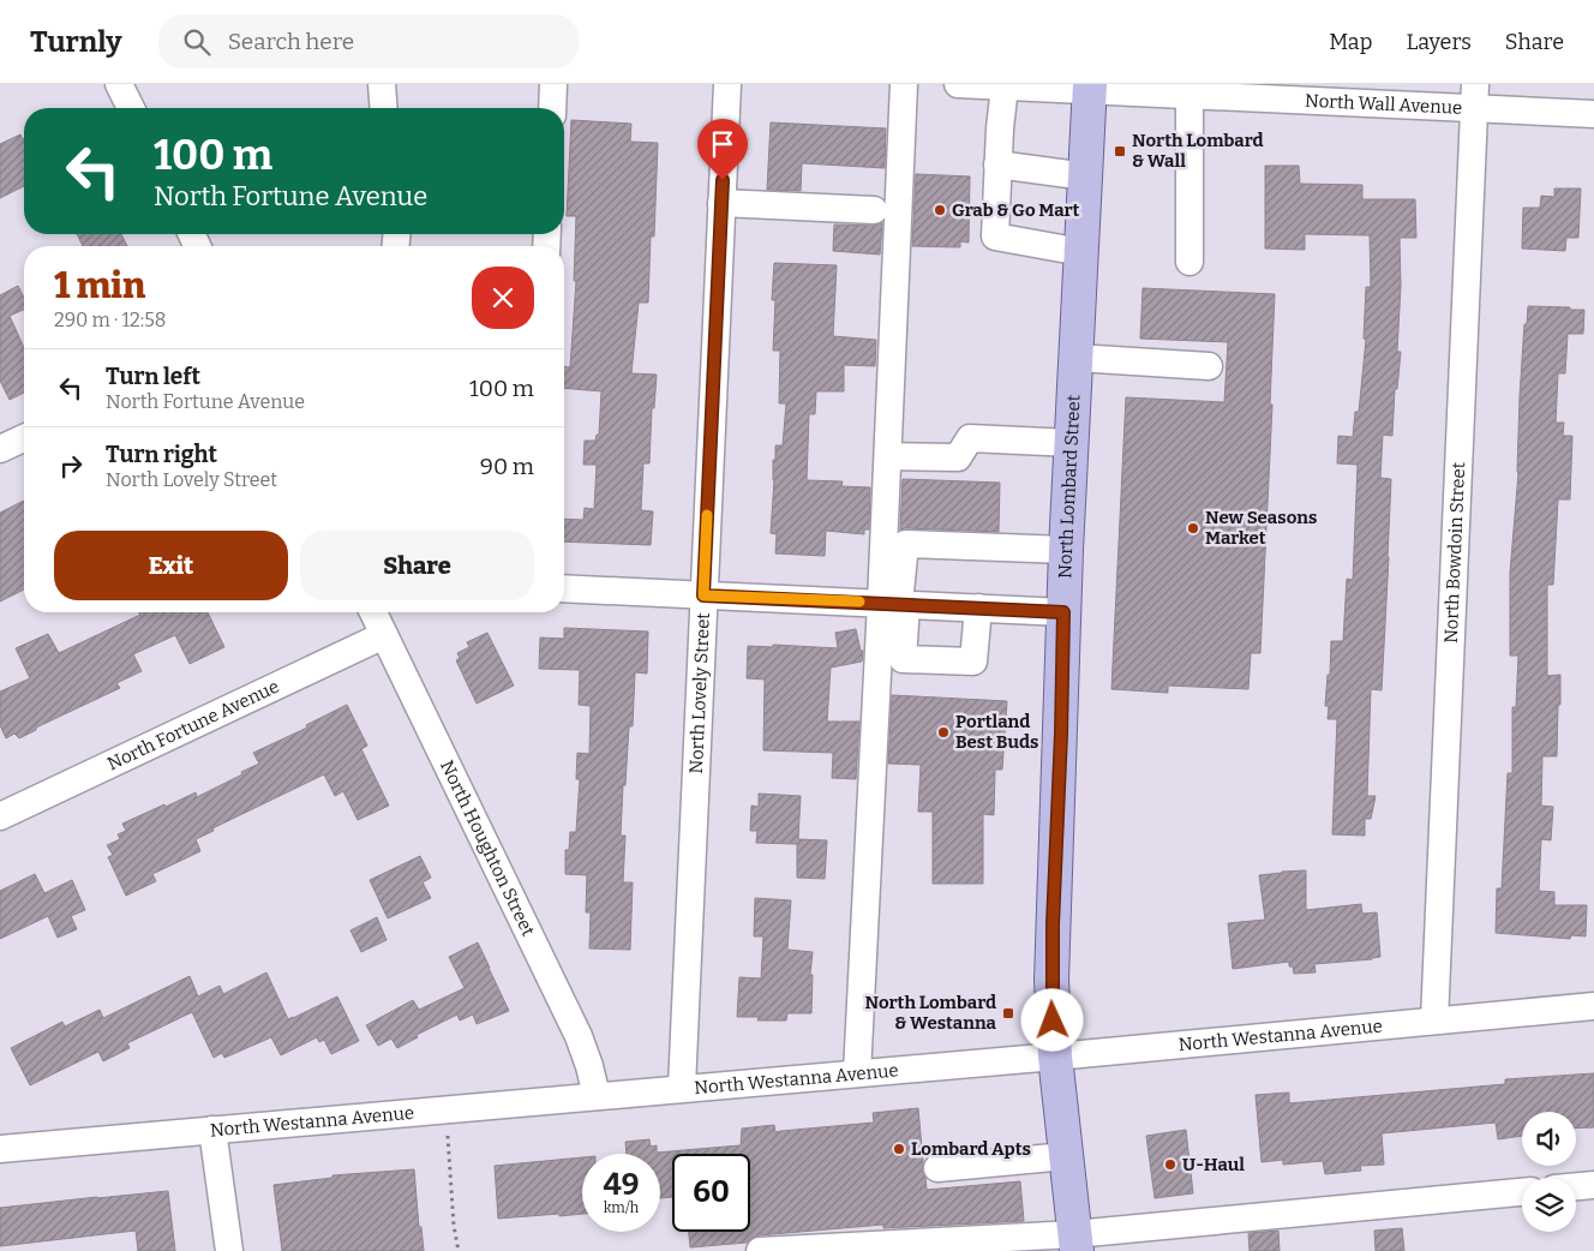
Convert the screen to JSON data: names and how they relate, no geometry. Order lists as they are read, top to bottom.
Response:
{
  "streets": {
    "main road": ["North Lombard Street"],
    "street": [
      "North Wall Avenue",
      "North Bowdoin Street",
      "North Lovely Street",
      "North Fortune Avenue",
      "North Houghton Street",
      "North Westanna Avenue"
    ]
  },
  "crossings": [
    ["North Wall Avenue", "North Lombard Street"],
    ["North Wall Avenue", "North Bowdoin Street"],
    ["North Lombard Street", "North Westanna Avenue"],
    ["North Bowdoin Street", "North Westanna Avenue"],
    ["North Lovely Street", "North Westanna Avenue"],
    ["North Fortune Avenue", "North Houghton Street"],
    ["North Houghton Street", "North Westanna Avenue"]
  ],
  "places": {
    "transit": ["North Lombard & Wall", "North Lombard & Westanna"],
    "other": [
      "Grab & Go Mart",
      "New Seasons Market",
      "Portland Best Buds",
      "Lombard Apts",
      "U-Haul"
    ]
  },
  "page": {
    "header": "Turnly",
    "search": "Search here",
    "nav": ["Map", "Layers", "Share"],
    "turn": ["100 m", "North Fortune Avenue"],
    "heading": ["1 min", "290 m · 12:58"],
    "list": [
      {
        "name": "Turn left",
        "note": "North Fortune Avenue",
        "value": "100 m"
      },
      {
        "name": "Turn right",
        "note": "North Lovely Street",
        "value": "90 m"
      }
    ],
    "buttons": ["Exit", "Share"],
    "speed": "49 km/h",
    "limit": "60"
  }
}
